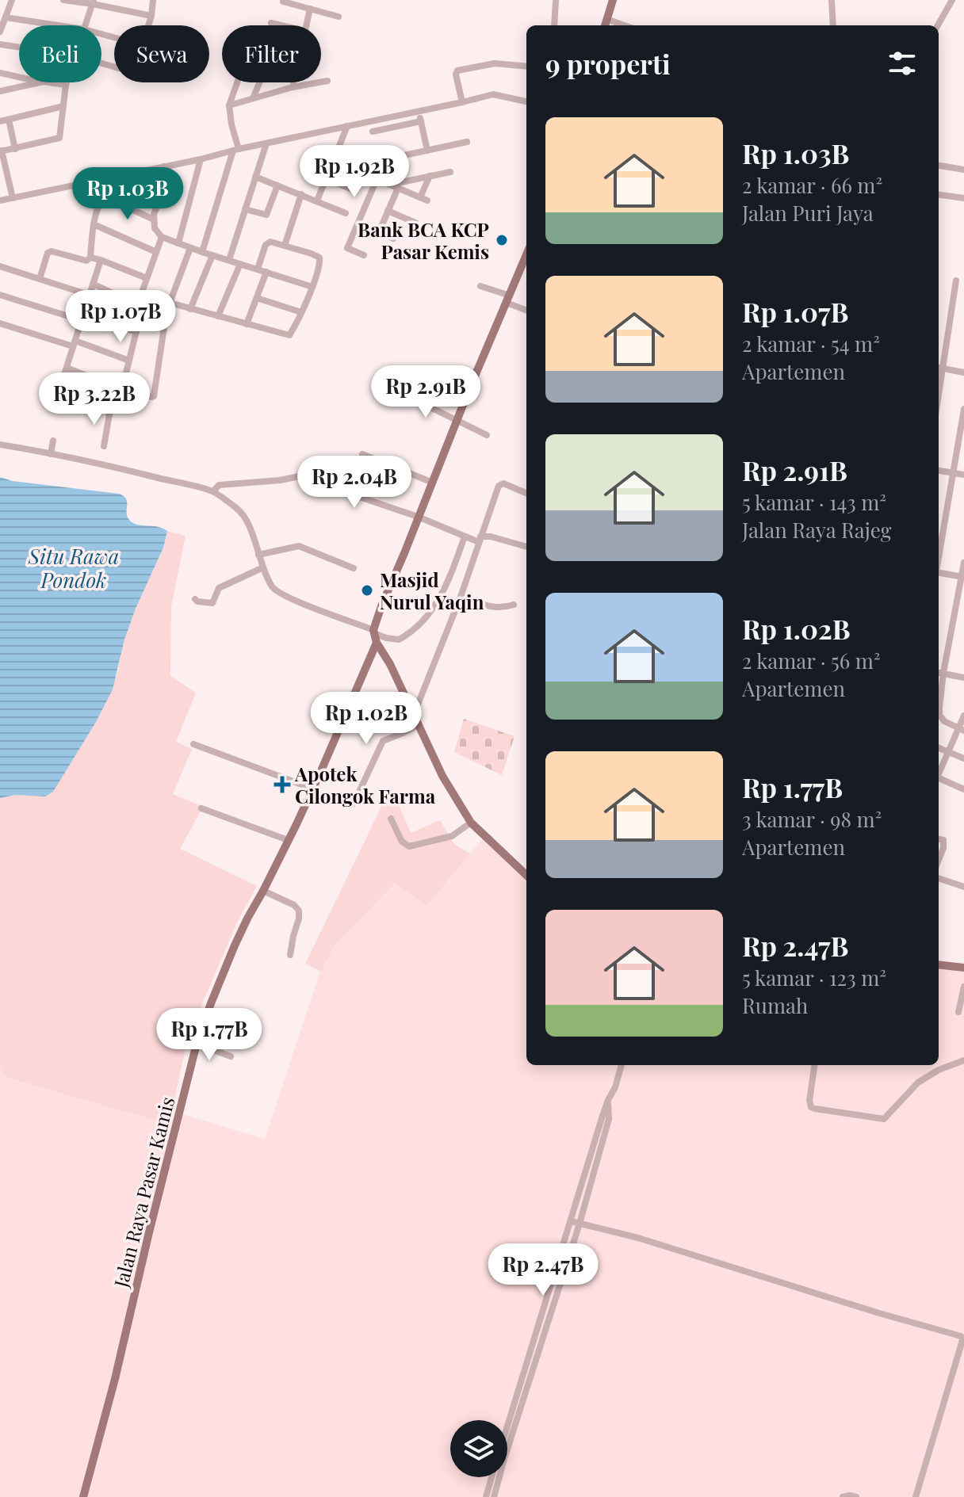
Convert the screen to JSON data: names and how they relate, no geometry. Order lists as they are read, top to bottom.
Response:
{
  "streets": {
    "main road": ["Jalan Raya Pasar Kamis"]
  },
  "water": ["Situ Rawa Pondok"],
  "places": {
    "other": ["Bank BCA KCP Pasar Kemis", "Masjid Nurul Yaqin"],
    "health": ["Apotek Cilongok Farma"]
  },
  "page": {
    "chip": ["Beli", "Sewa", "Filter"],
    "heading": "9 properti",
    "list": [
      {
        "name": "Rp 1.03B",
        "note": "2 kamar · 66 m² · Jalan Puri Jaya"
      },
      {
        "name": "Rp 1.07B",
        "note": "2 kamar · 54 m² · Apartemen"
      },
      {
        "name": "Rp 2.91B",
        "note": "5 kamar · 143 m² · Jalan Raya Rajeg"
      },
      {
        "name": "Rp 1.02B",
        "note": "2 kamar · 56 m² · Apartemen"
      },
      {
        "name": "Rp 1.77B",
        "note": "3 kamar · 98 m² · Apartemen"
      },
      {
        "name": "Rp 2.47B",
        "note": "5 kamar · 123 m² · Rumah"
      }
    ],
    "price": [
      "Rp 1.92B",
      "Rp 1.03B",
      "Rp 1.07B",
      "Rp 2.91B",
      "Rp 3.22B",
      "Rp 2.04B",
      "Rp 1.02B",
      "Rp 1.77B",
      "Rp 2.47B"
    ]
  }
}
